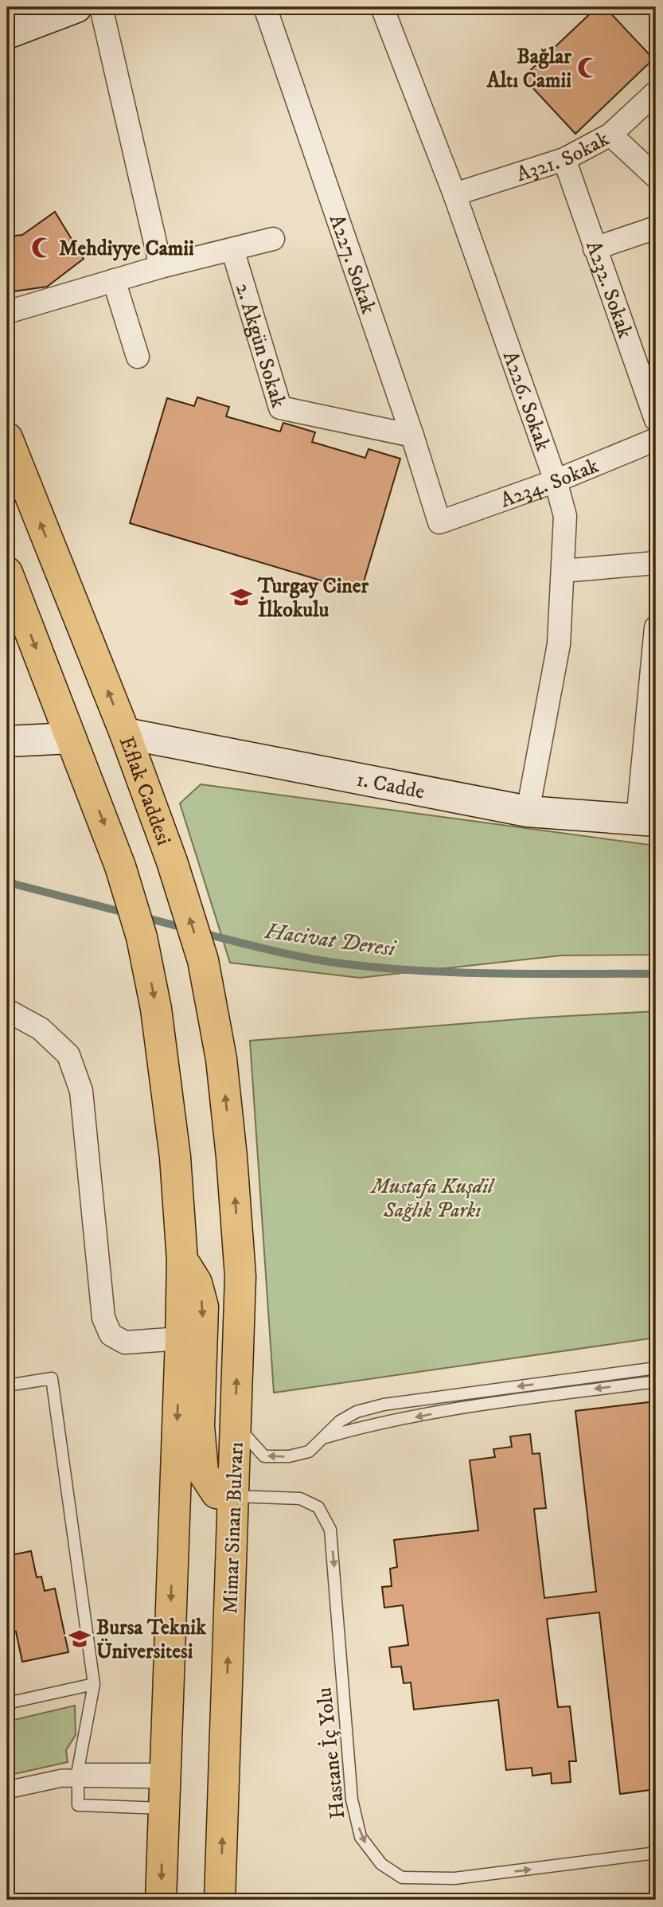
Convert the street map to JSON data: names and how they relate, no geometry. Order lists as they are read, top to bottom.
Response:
{
  "streets": {
    "main road": ["1. Cadde", "Eflak Caddesi", "Mimar Sinan Bulvarı"],
    "street": [
      "A321. Sokak",
      "A227. Sokak",
      "A232. Sokak",
      "2. Akgün Sokak",
      "A226. Sokak",
      "A234. Sokak"
    ],
    "lane": ["Hastane İç Yolu"]
  },
  "crossings": [
    ["A321. Sokak", "A232. Sokak"],
    ["A321. Sokak", "A226. Sokak"],
    ["A227. Sokak", "2. Akgün Sokak"],
    ["A227. Sokak", "A234. Sokak"],
    ["A226. Sokak", "A234. Sokak"],
    ["A226. Sokak", "1. Cadde"],
    ["1. Cadde", "Eflak Caddesi"],
    ["Eflak Caddesi", "Mimar Sinan Bulvarı"],
    ["Mimar Sinan Bulvarı", "Hastane İç Yolu"]
  ],
  "water": ["Hacivat Deresi"],
  "parks": ["Mustafa Kuşdil Sağlık Parkı"],
  "places": {
    "mosque": ["Bağlar Altı Camii", "Mehdiyye Camii"],
    "school or university": ["Turgay Ciner İlkokulu", "Bursa Teknik Üniversitesi"]
  }
}
